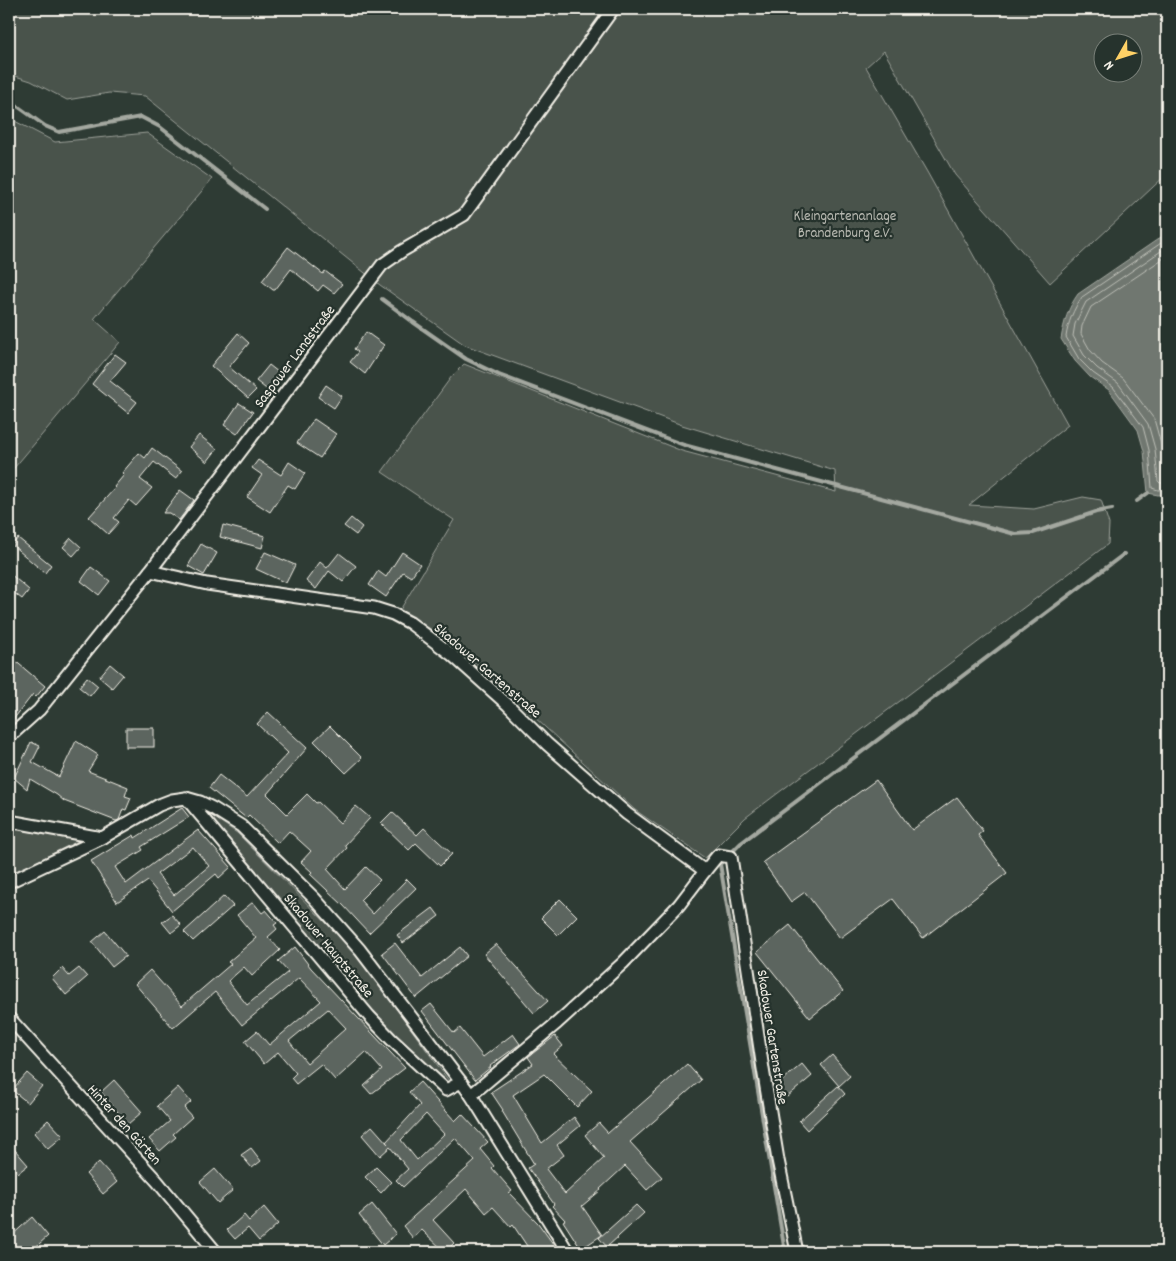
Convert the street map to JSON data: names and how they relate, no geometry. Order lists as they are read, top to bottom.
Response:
{
  "streets": {
    "street": [
      "Saspower Landstraße",
      "Skadower Gartenstraße",
      "Skadower Hauptstraße",
      "Hinter den Gärten"
    ]
  },
  "crossings": [
    ["Saspower Landstraße", "Skadower Gartenstraße"],
    ["Skadower Gartenstraße", "Skadower Hauptstraße"]
  ],
  "parks": ["Kleingartenanlage Brandenburg e.V."],
  "north": "bottom left"
}
